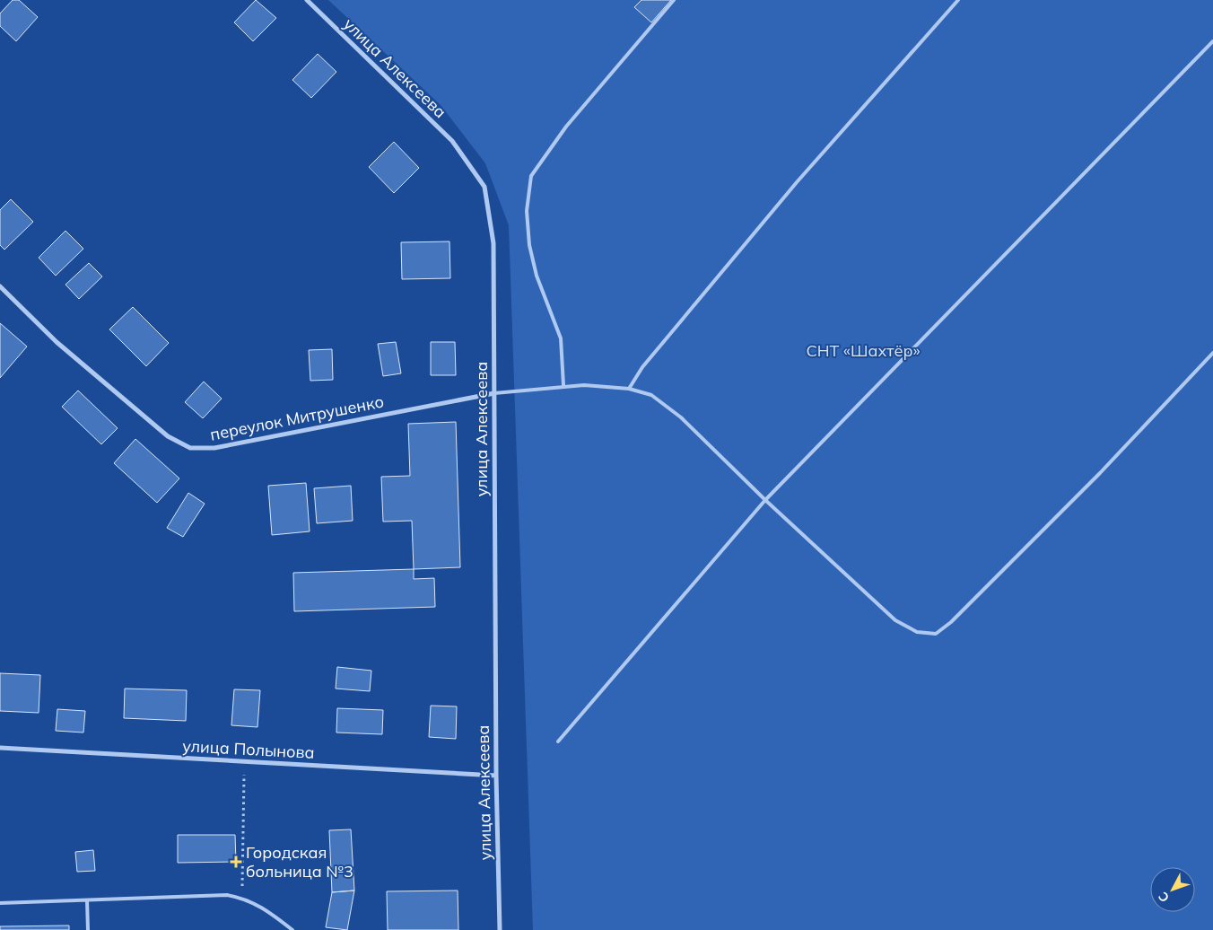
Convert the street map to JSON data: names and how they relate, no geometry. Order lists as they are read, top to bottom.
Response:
{
  "streets": {
    "street": ["улица Алексеева", "переулок Митрушенко", "улица Полынова"]
  },
  "crossings": [
    ["улица Алексеева", "переулок Митрушенко"],
    ["улица Алексеева", "улица Полынова"]
  ],
  "parks": ["СНТ «Шахтёр»"],
  "places": {
    "health": ["Городская больница №3"]
  },
  "north": "bottom left"
}
